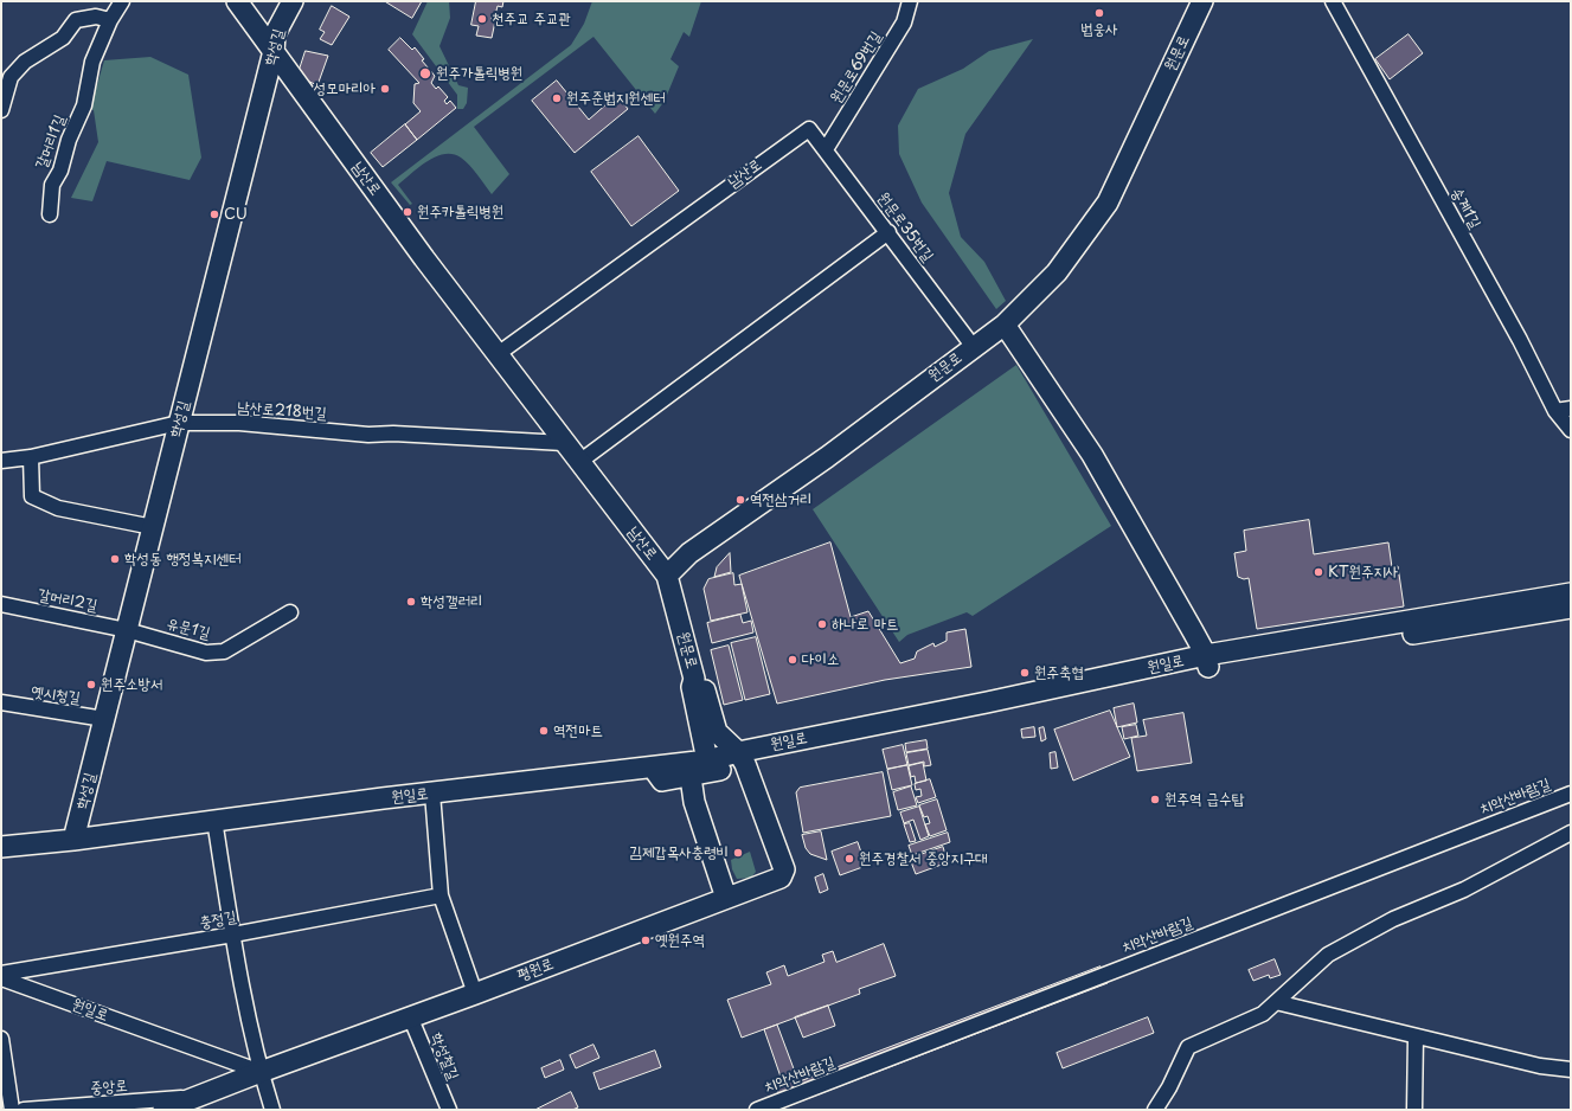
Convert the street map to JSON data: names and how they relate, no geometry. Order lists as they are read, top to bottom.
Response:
{
  "streets": {
    "street": [
      "학성길",
      "원문로",
      "원문로69번길",
      "갈머리1길",
      "남산로",
      "송계1길",
      "원문로35번길",
      "남산로218번길",
      "갈머리2길",
      "유문1길",
      "원일로",
      "옛시청길",
      "치악산바람길",
      "충정길",
      "평원로",
      "학성철길",
      "중앙로"
    ]
  },
  "crossings": [
    ["학성길", "남산로"],
    ["학성길", "남산로218번길"],
    ["학성길", "갈머리2길"],
    ["학성길", "유문1길"],
    ["학성길", "원일로"],
    ["학성길", "옛시청길"],
    ["원문로", "남산로"],
    ["원문로", "원문로35번길"],
    ["원문로", "원일로"],
    ["원문로", "평원로"],
    ["원문로69번길", "원문로35번길"],
    ["남산로", "원문로35번길"],
    ["남산로", "남산로218번길"],
    ["갈머리2길", "유문1길"],
    ["원일로", "평원로"],
    ["평원로", "학성철길"],
    ["평원로", "중앙로"]
  ],
  "places": [
    "법웅사",
    "천주교 주교관",
    "원주가톨릭병원",
    "성모마리아",
    "원주준법지원센터",
    "원주카톨릭병원",
    "CU",
    "역전삼거리",
    "학성동 행정복지센터",
    "KT원주지사",
    "학성갤러리",
    "하나로 마트",
    "다이소",
    "원주축협",
    "원주소방서",
    "역전마트",
    "원주역 급수탑",
    "김제갑목사충령비",
    "원주경찰서 중앙지구대",
    "옛원주역"
  ]
}
